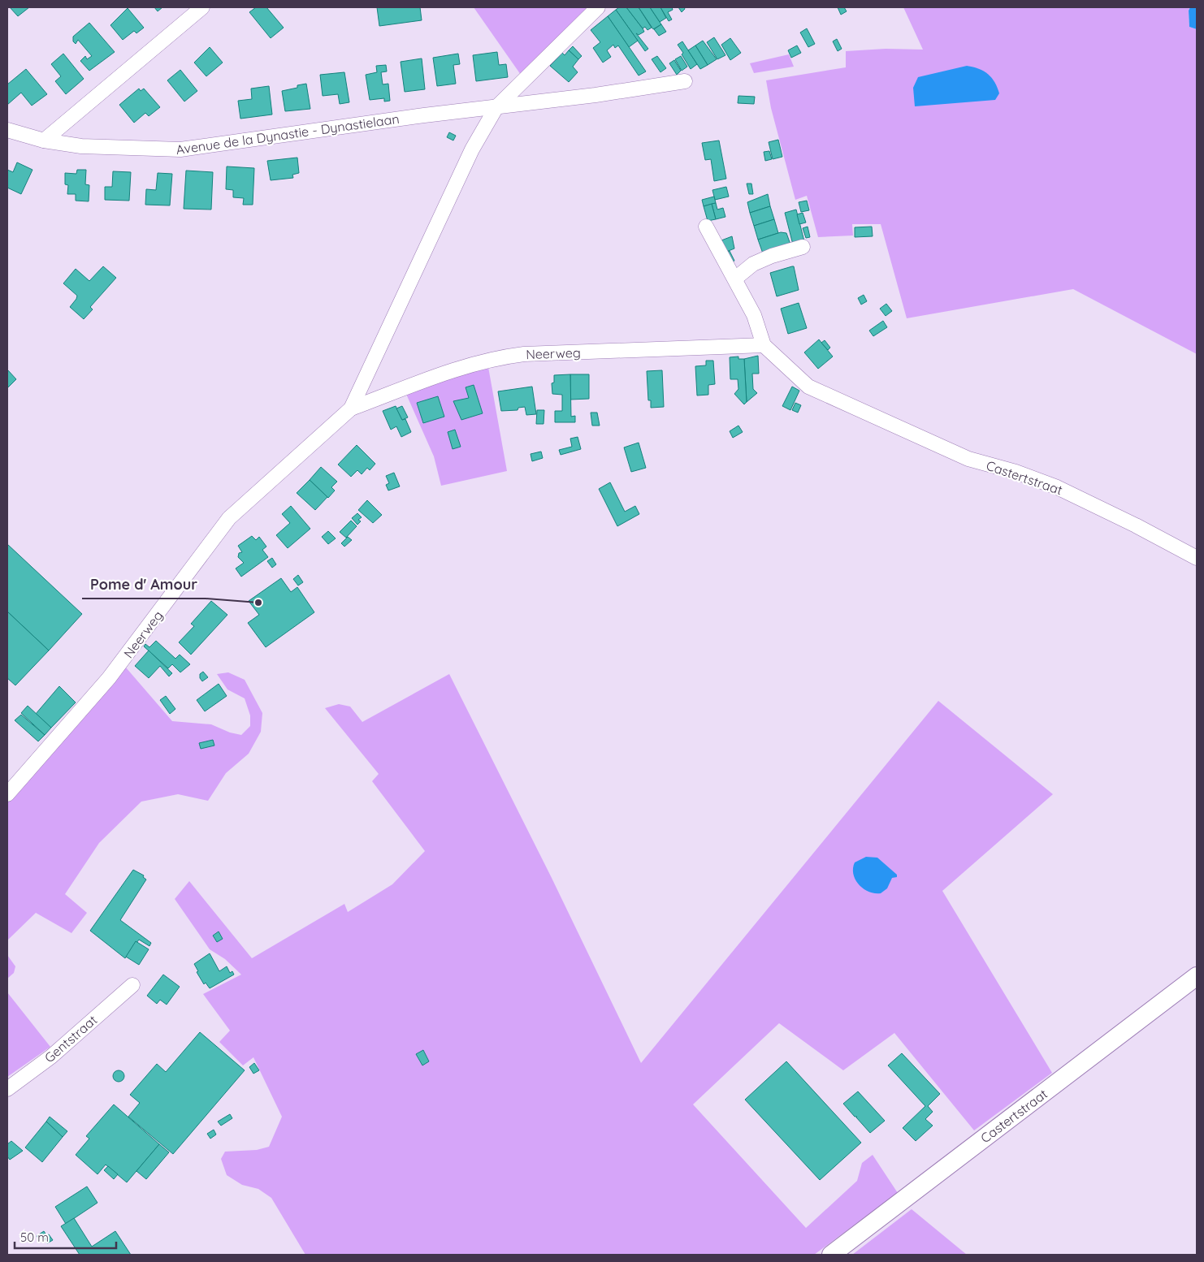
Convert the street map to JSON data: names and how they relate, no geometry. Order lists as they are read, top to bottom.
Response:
{
  "streets": {
    "main road": ["Castertstraat"],
    "street": ["Avenue de la Dynastie - Dynastielaan", "Neerweg", "Gentstraat"]
  },
  "crossings": [
    ["Avenue de la Dynastie - Dynastielaan", "Neerweg"],
    ["Neerweg", "Castertstraat"]
  ],
  "places": ["Pome d' Amour"],
  "scale_bar": "50 m"
}
